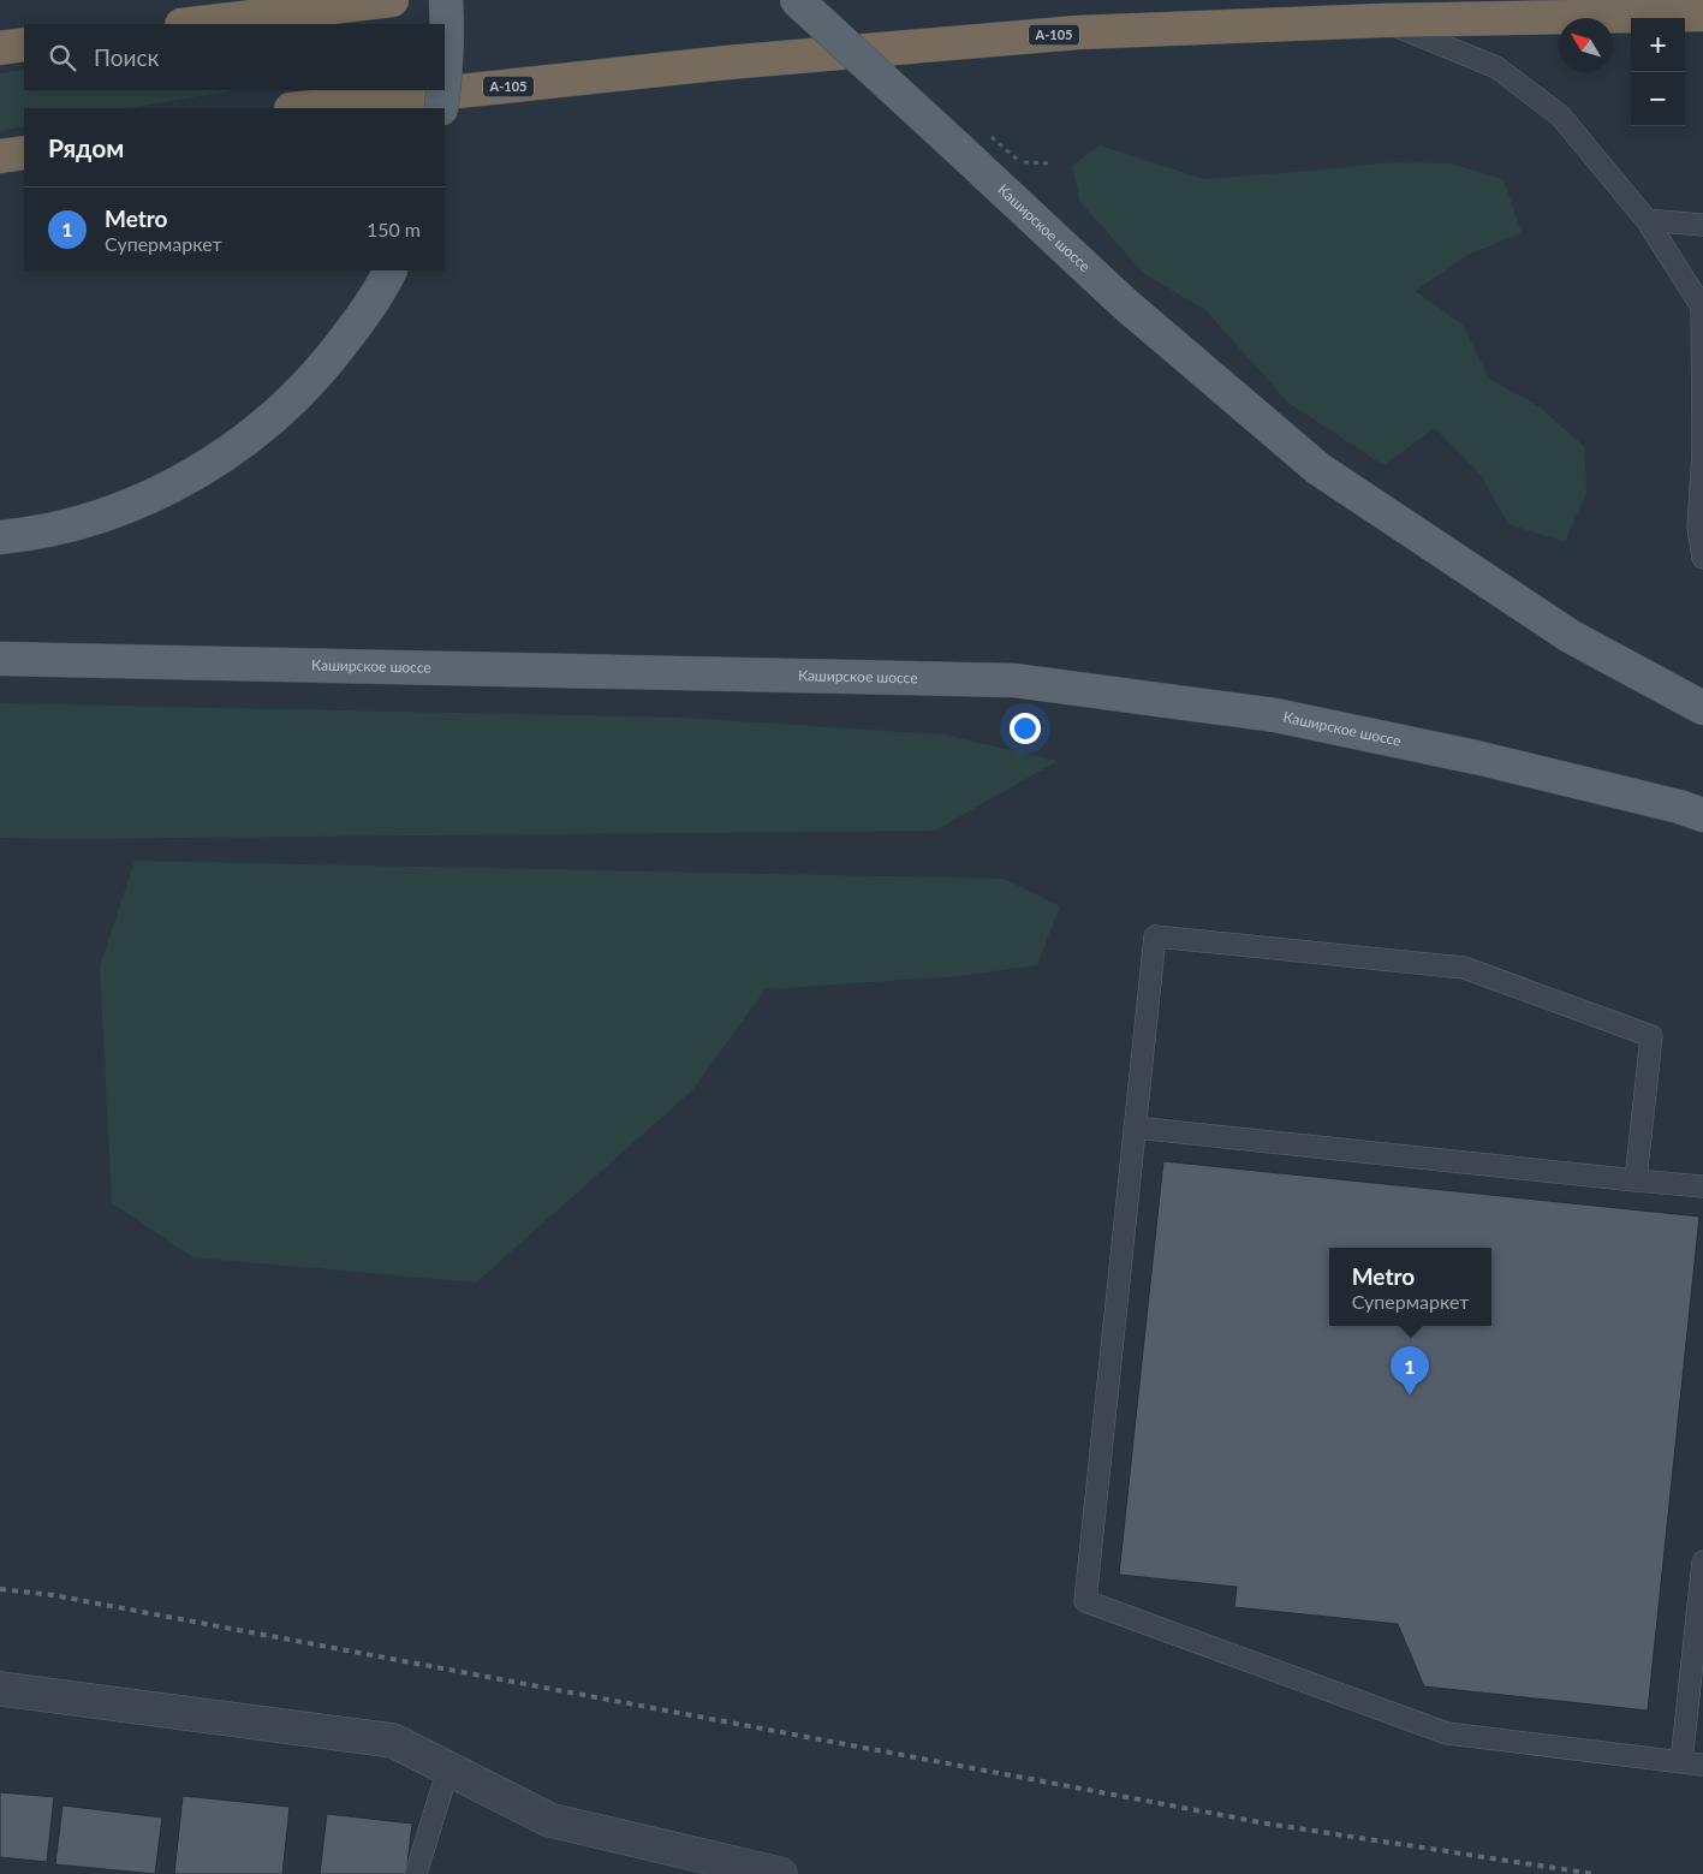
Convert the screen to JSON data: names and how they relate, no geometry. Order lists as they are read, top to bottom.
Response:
{
  "streets": {
    "highway": ["А-105"],
    "main road": ["Каширское шоссе"]
  },
  "north": "top left",
  "page": {
    "map_buttons": ["+", "−"],
    "search": "Поиск",
    "heading": "Рядом",
    "list": [
      {
        "mark": "1",
        "name": "Metro",
        "note": "Супермаркет",
        "value": "150 m"
      }
    ],
    "popup": ["Metro", "Супермаркет"],
    "pins": "1"
  }
}
